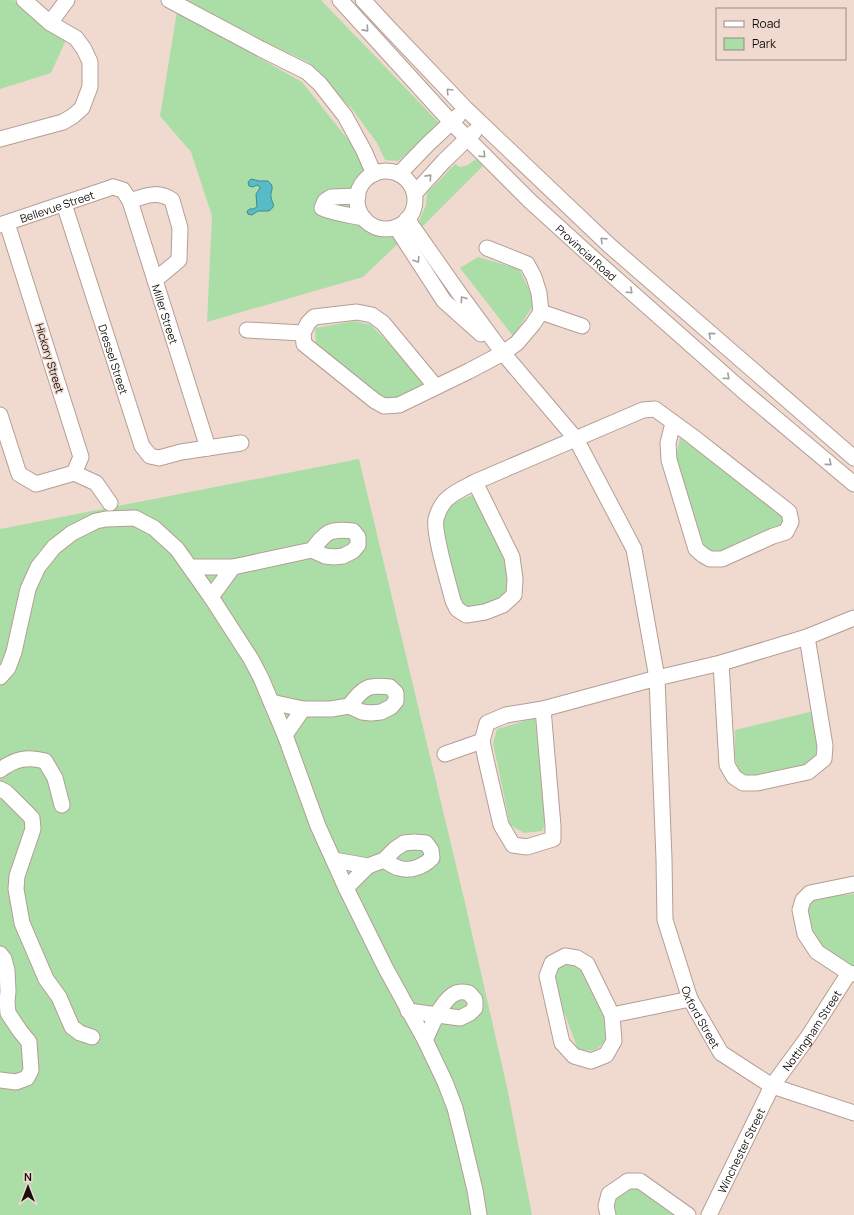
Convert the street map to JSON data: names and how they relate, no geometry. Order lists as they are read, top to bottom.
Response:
{
  "streets": {
    "street": [
      "Bellevue Street",
      "Provincial Road",
      "Miller Street",
      "Hickory Street",
      "Dressel Street",
      "Oxford Street",
      "Nottingham Street",
      "Winchester Street"
    ]
  },
  "crossings": [
    ["Bellevue Street", "Miller Street"],
    ["Bellevue Street", "Hickory Street"],
    ["Miller Street", "Dressel Street"],
    ["Oxford Street", "Nottingham Street"],
    ["Oxford Street", "Winchester Street"],
    ["Nottingham Street", "Winchester Street"]
  ],
  "legend": ["Road", "Park"],
  "north": "top"
}
